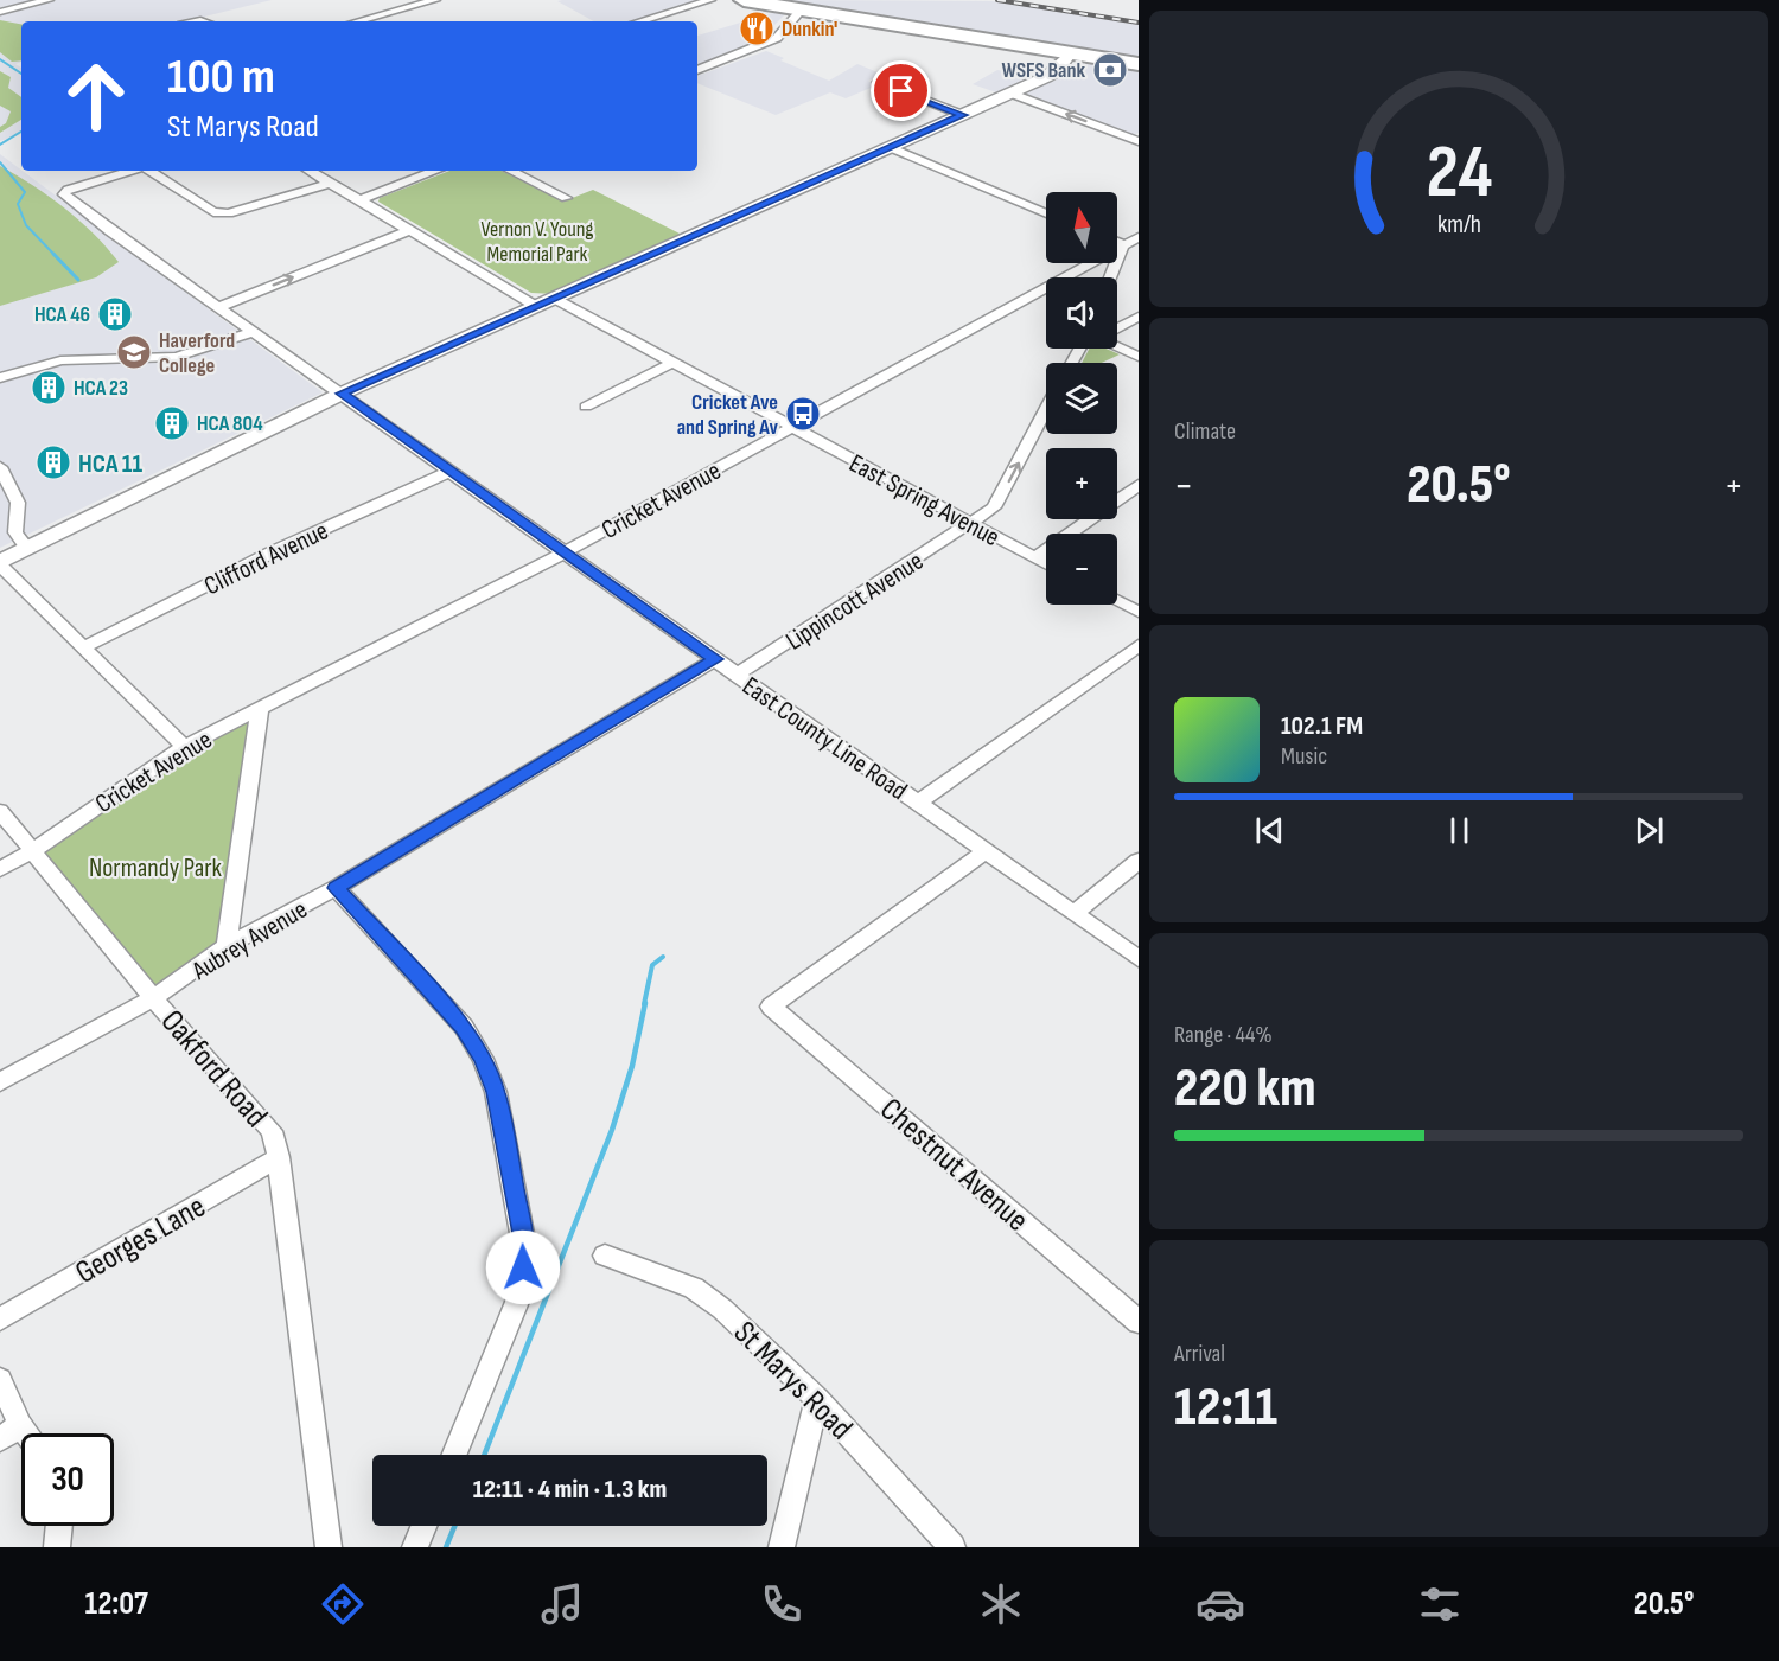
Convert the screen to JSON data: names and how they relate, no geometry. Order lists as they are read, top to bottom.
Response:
{
  "streets": {
    "street": [
      "Cricket Avenue",
      "East Spring Avenue",
      "Clifford Avenue",
      "Lippincott Avenue",
      "East County Line Road",
      "Aubrey Avenue",
      "Oakford Road",
      "Chestnut Avenue",
      "Georges Lane",
      "St Marys Road"
    ]
  },
  "crossings": [
    ["Cricket Avenue", "East Spring Avenue"],
    ["Cricket Avenue", "East County Line Road"],
    ["Cricket Avenue", "Oakford Road"],
    ["East Spring Avenue", "Lippincott Avenue"],
    ["Clifford Avenue", "East County Line Road"],
    ["Lippincott Avenue", "East County Line Road"],
    ["East County Line Road", "Aubrey Avenue"],
    ["East County Line Road", "Chestnut Avenue"],
    ["Aubrey Avenue", "Oakford Road"],
    ["Oakford Road", "Georges Lane"]
  ],
  "parks": ["Vernon V. Young Memorial Park", "Normandy Park"],
  "places": {
    "restaurant": ["Dunkin'"],
    "bank": ["WSFS Bank"],
    "building": [
      "HCA 46",
      "HCA 23",
      "HCA 804",
      "HCA 11"
    ],
    "school or university": ["Haverford College"],
    "bus stop": ["Cricket Ave and Spring Av"]
  },
  "north": "top",
  "page": {
    "turn": ["100 m", "St Marys Road"],
    "map_buttons": ["+", "−"],
    "tile": [
      "Climate",
      ["Range · 44%", "220 km"],
      ["Arrival", "12:11"]
    ],
    "heat": ["−", "20.5°", "+"],
    "song": ["102.1 FM", "Music"],
    "limit": "30",
    "trip": "12:11 · 4 min · 1.3 km",
    "tabs": ["12:07", "20.5°"],
    "gauge": ["24", "km/h"]
  }
}
